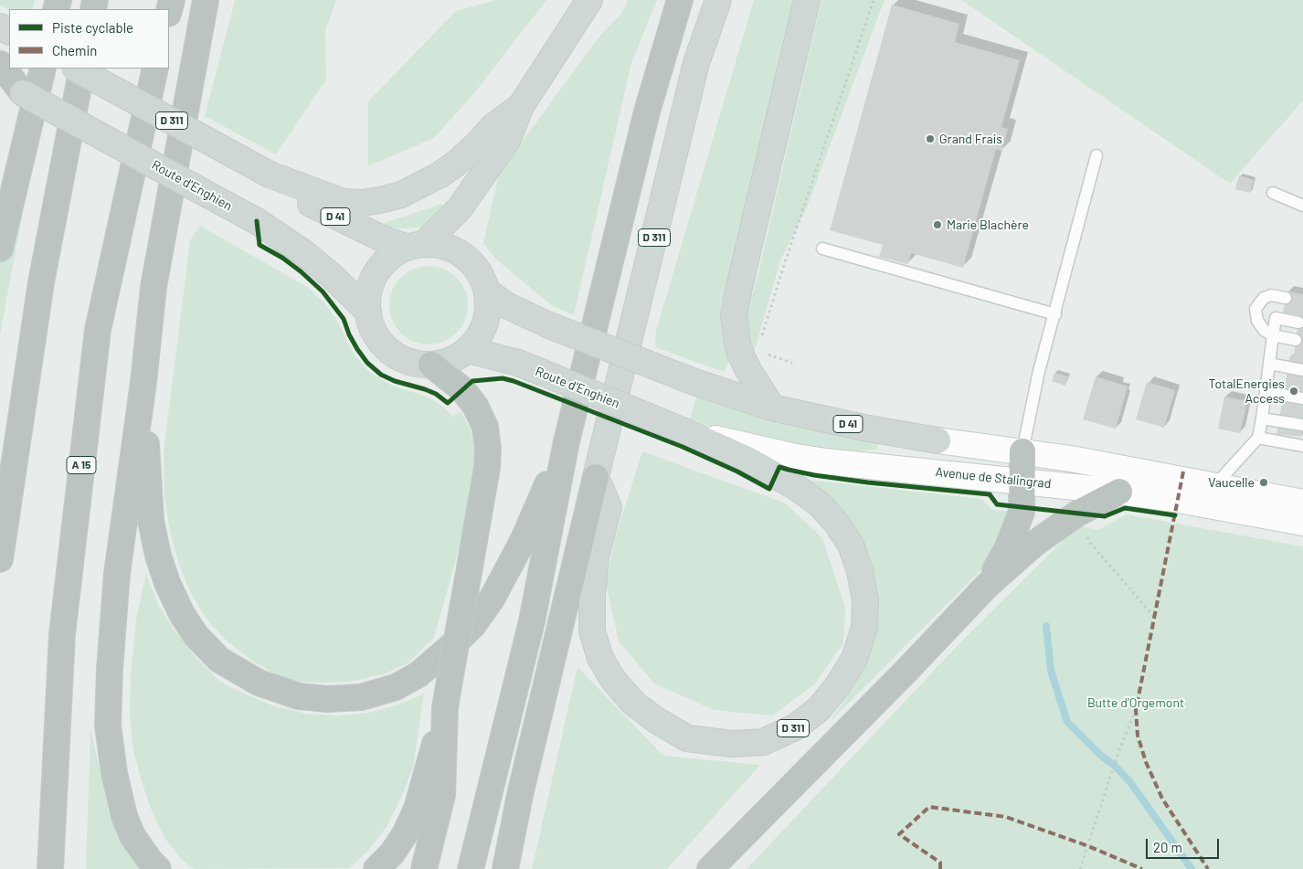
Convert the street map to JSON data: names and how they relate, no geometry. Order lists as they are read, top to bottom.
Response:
{
  "streets": {
    "highway": ["A 15"],
    "main road": [
      "D 311",
      "Route d'Enghien",
      "D 41",
      "Avenue de Stalingrad"
    ]
  },
  "crossings": [
    ["D 311", "Route d'Enghien"],
    ["D 311", "D 41"],
    ["D 311", "Avenue de Stalingrad"],
    ["Route d'Enghien", "D 41"],
    ["Route d'Enghien", "Avenue de Stalingrad"]
  ],
  "parks": ["Butte d'Orgemont"],
  "places": [
    "Grand Frais",
    "Marie Blachère",
    "TotalEnergies Access",
    "Vaucelle"
  ],
  "legend": ["Piste cyclable", "Chemin"],
  "scale_bar": "20 m"
}
